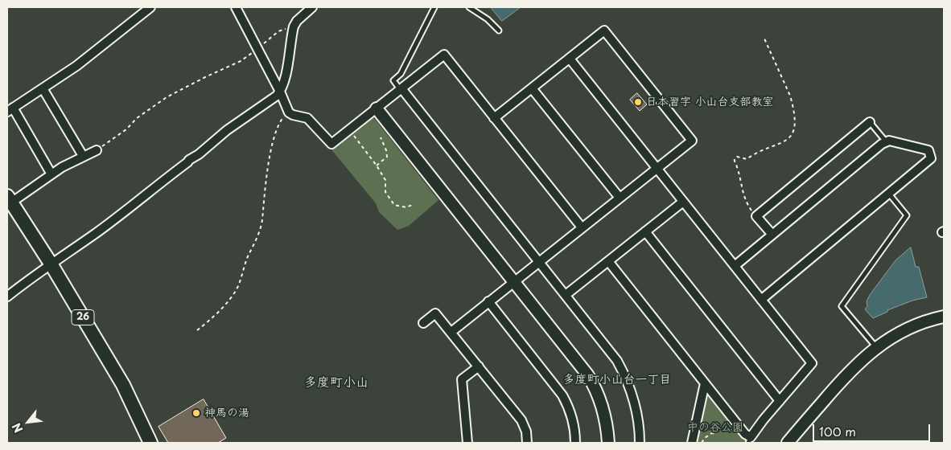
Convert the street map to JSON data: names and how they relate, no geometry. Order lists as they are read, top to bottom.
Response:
{
  "streets": {
    "main road": ["26"]
  },
  "districts": ["多度町小山台一丁目", "多度町小山"],
  "parks": ["中の谷公園"],
  "places": ["日本習字 小山台支部教室", "神馬の湯"],
  "scale_bar": "100 m",
  "north": "bottom left"
}
